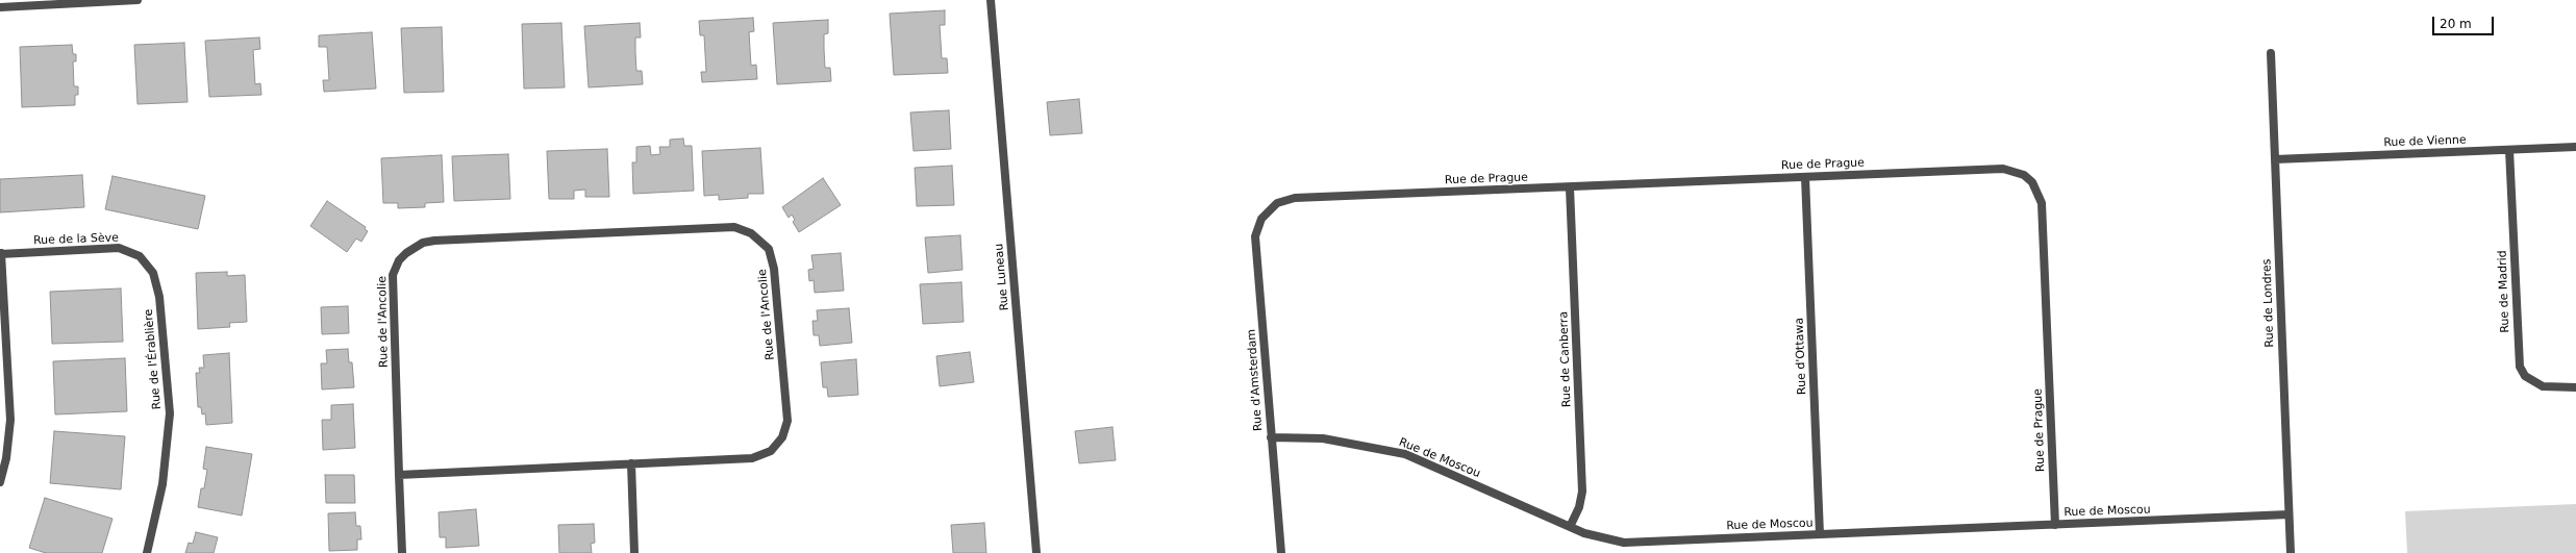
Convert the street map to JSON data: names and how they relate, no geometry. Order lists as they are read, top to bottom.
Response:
{
  "streets": {
    "street": [
      "Rue de Vienne",
      "Rue de Prague",
      "Rue de la Sève",
      "Rue Luneau",
      "Rue de Madrid",
      "Rue de Londres",
      "Rue de l'Ancolie",
      "Rue d'Ottawa",
      "Rue de l'Érablière",
      "Rue de Canberra",
      "Rue d'Amsterdam",
      "Rue de Moscou"
    ]
  },
  "crossings": [
    ["Rue de Vienne", "Rue de Madrid"],
    ["Rue de Vienne", "Rue de Londres"],
    ["Rue de Prague", "Rue d'Ottawa"],
    ["Rue de Prague", "Rue de Canberra"],
    ["Rue de Prague", "Rue d'Amsterdam"],
    ["Rue de Prague", "Rue de Moscou"],
    ["Rue de la Sève", "Rue de l'Érablière"],
    ["Rue de Londres", "Rue de Moscou"],
    ["Rue d'Ottawa", "Rue de Moscou"],
    ["Rue de Canberra", "Rue de Moscou"],
    ["Rue d'Amsterdam", "Rue de Moscou"]
  ],
  "scale_bar": "20 m"
}
